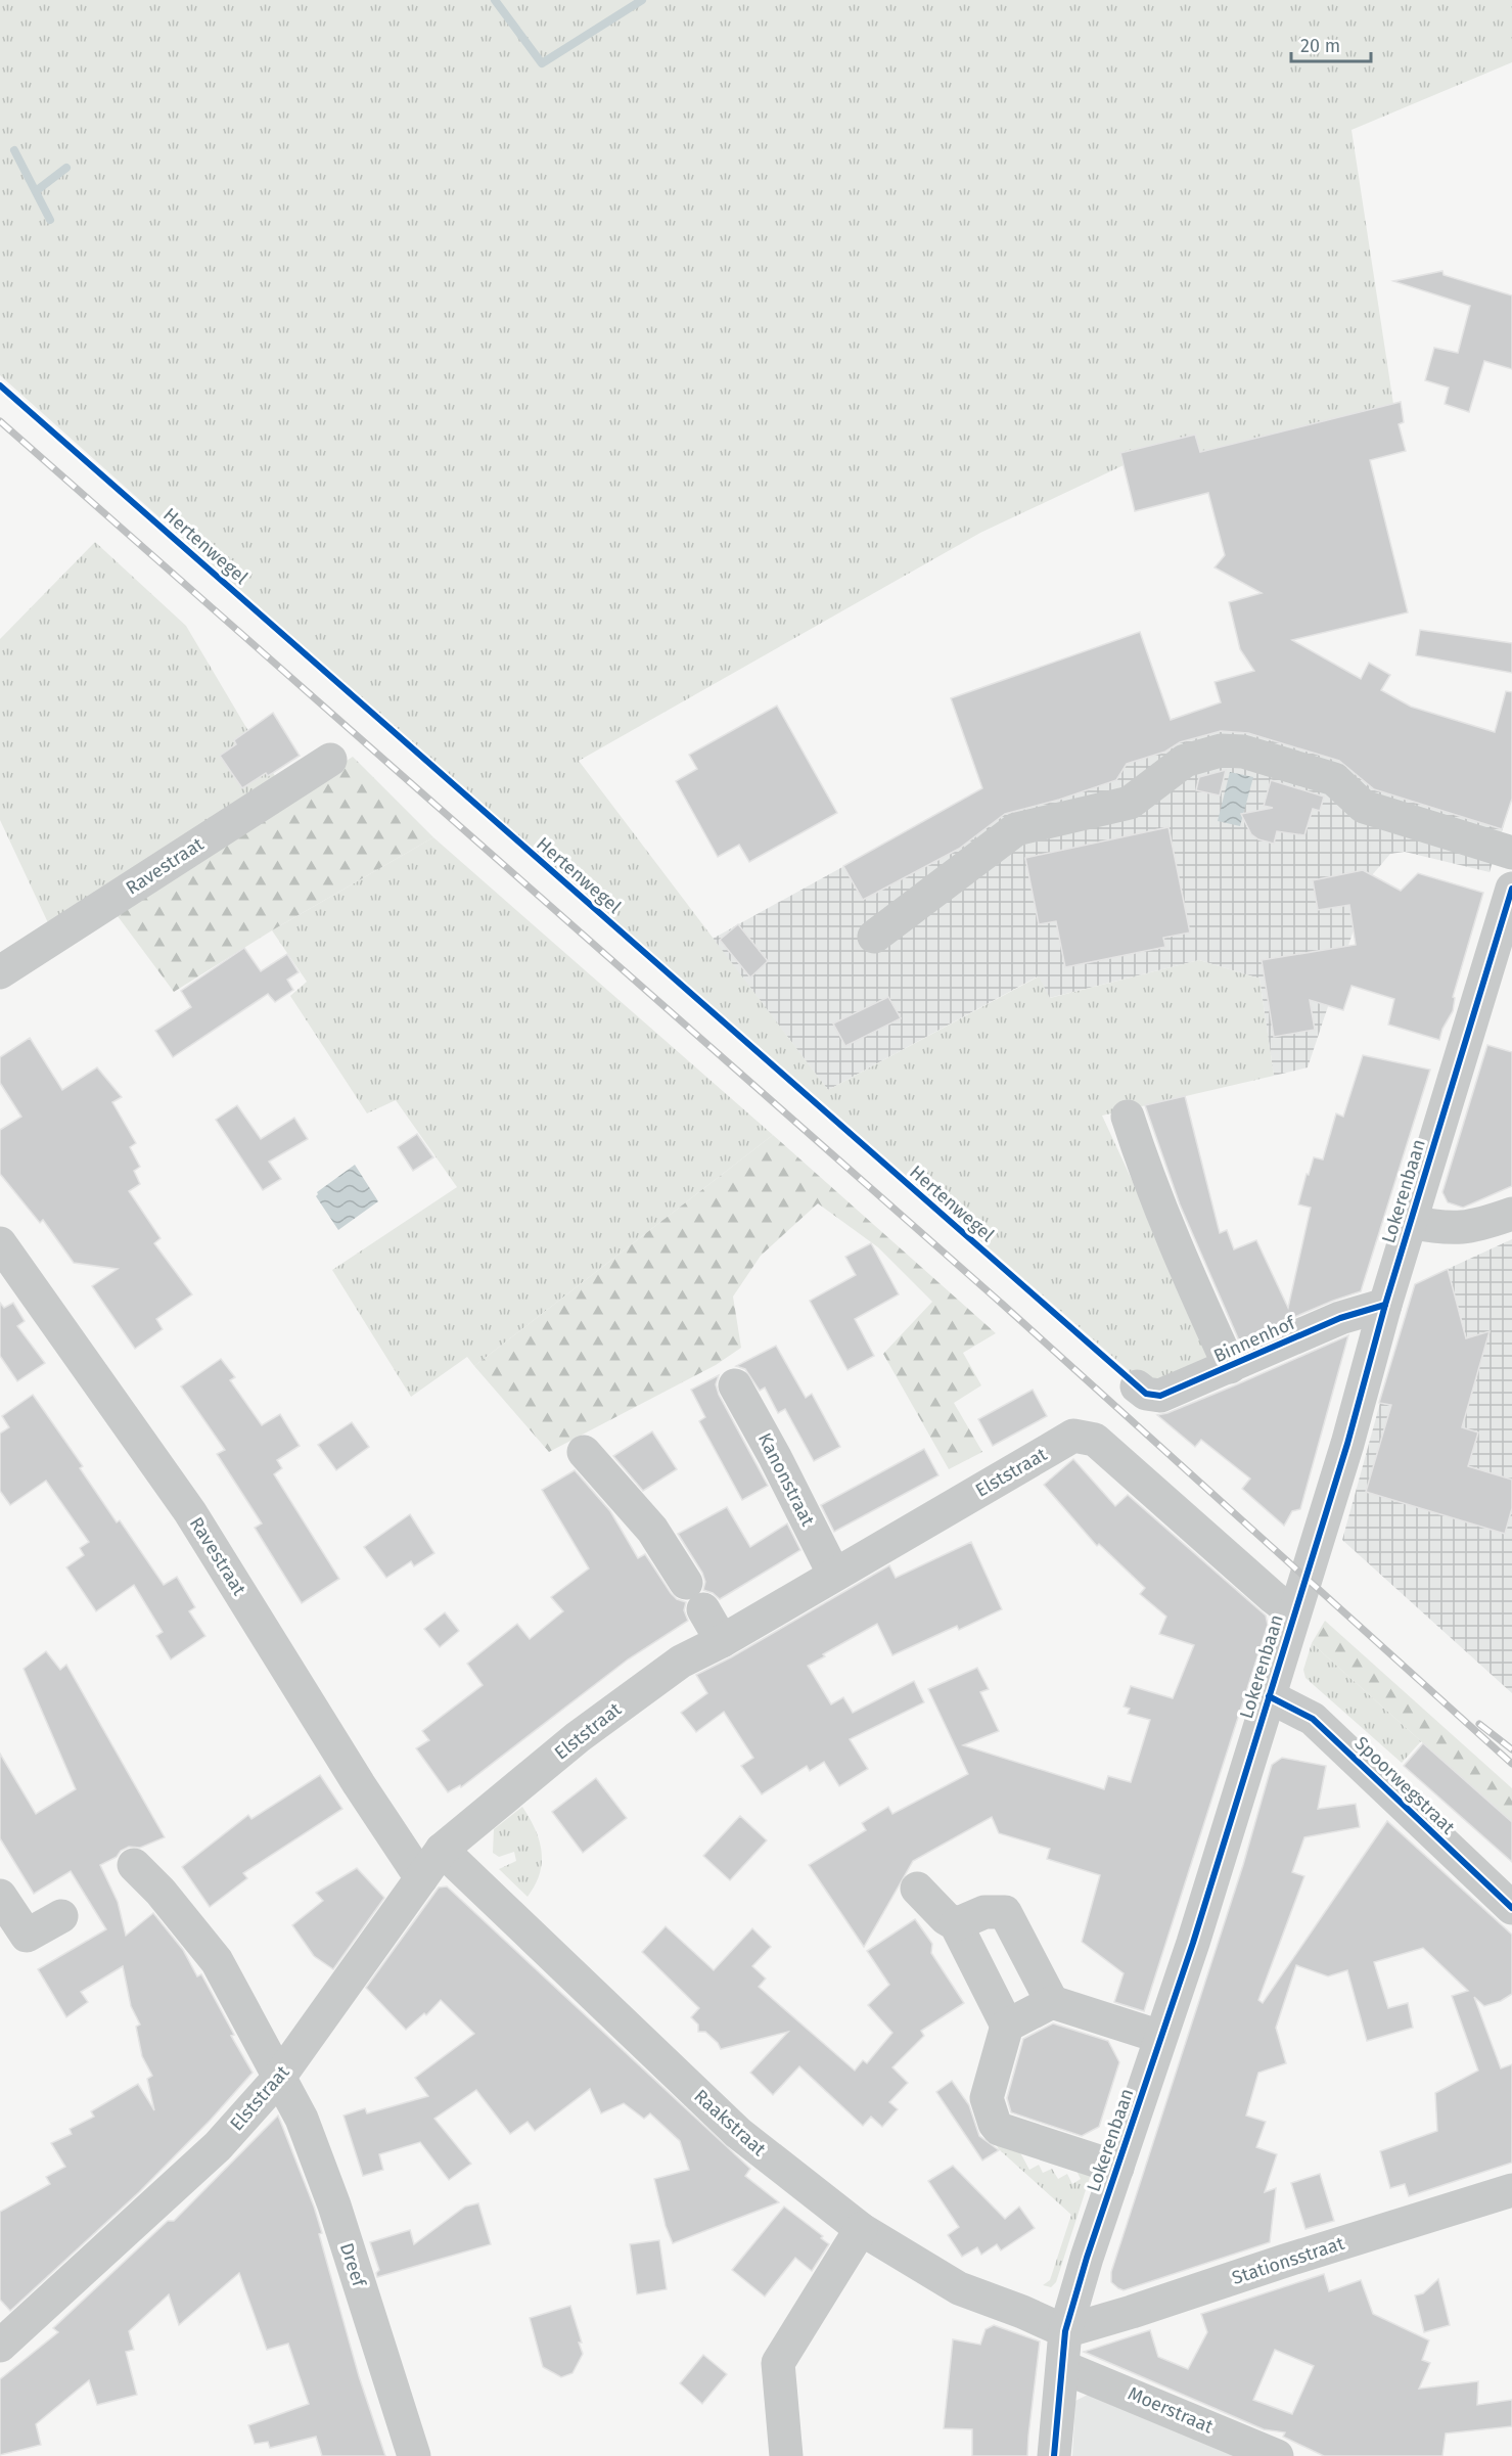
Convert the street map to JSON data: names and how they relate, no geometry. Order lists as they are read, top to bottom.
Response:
{
  "streets": {
    "street": [
      "Ravestraat",
      "Lokerenbaan",
      "Binnenhof",
      "Elststraat",
      "Kanonstraat",
      "Spoorwegstraat",
      "Raakstraat",
      "Stationsstraat",
      "Dreef",
      "Moerstraat"
    ],
    "cycle path": ["Hertenwegel"]
  },
  "crossings": [
    ["Ravestraat", "Elststraat"],
    ["Lokerenbaan", "Binnenhof"],
    ["Lokerenbaan", "Elststraat"],
    ["Lokerenbaan", "Spoorwegstraat"],
    ["Lokerenbaan", "Raakstraat"],
    ["Lokerenbaan", "Stationsstraat"],
    ["Lokerenbaan", "Moerstraat"],
    ["Elststraat", "Kanonstraat"],
    ["Elststraat", "Raakstraat"],
    ["Elststraat", "Dreef"],
    ["Raakstraat", "Stationsstraat"]
  ],
  "scale_bar": "20 m"
}
